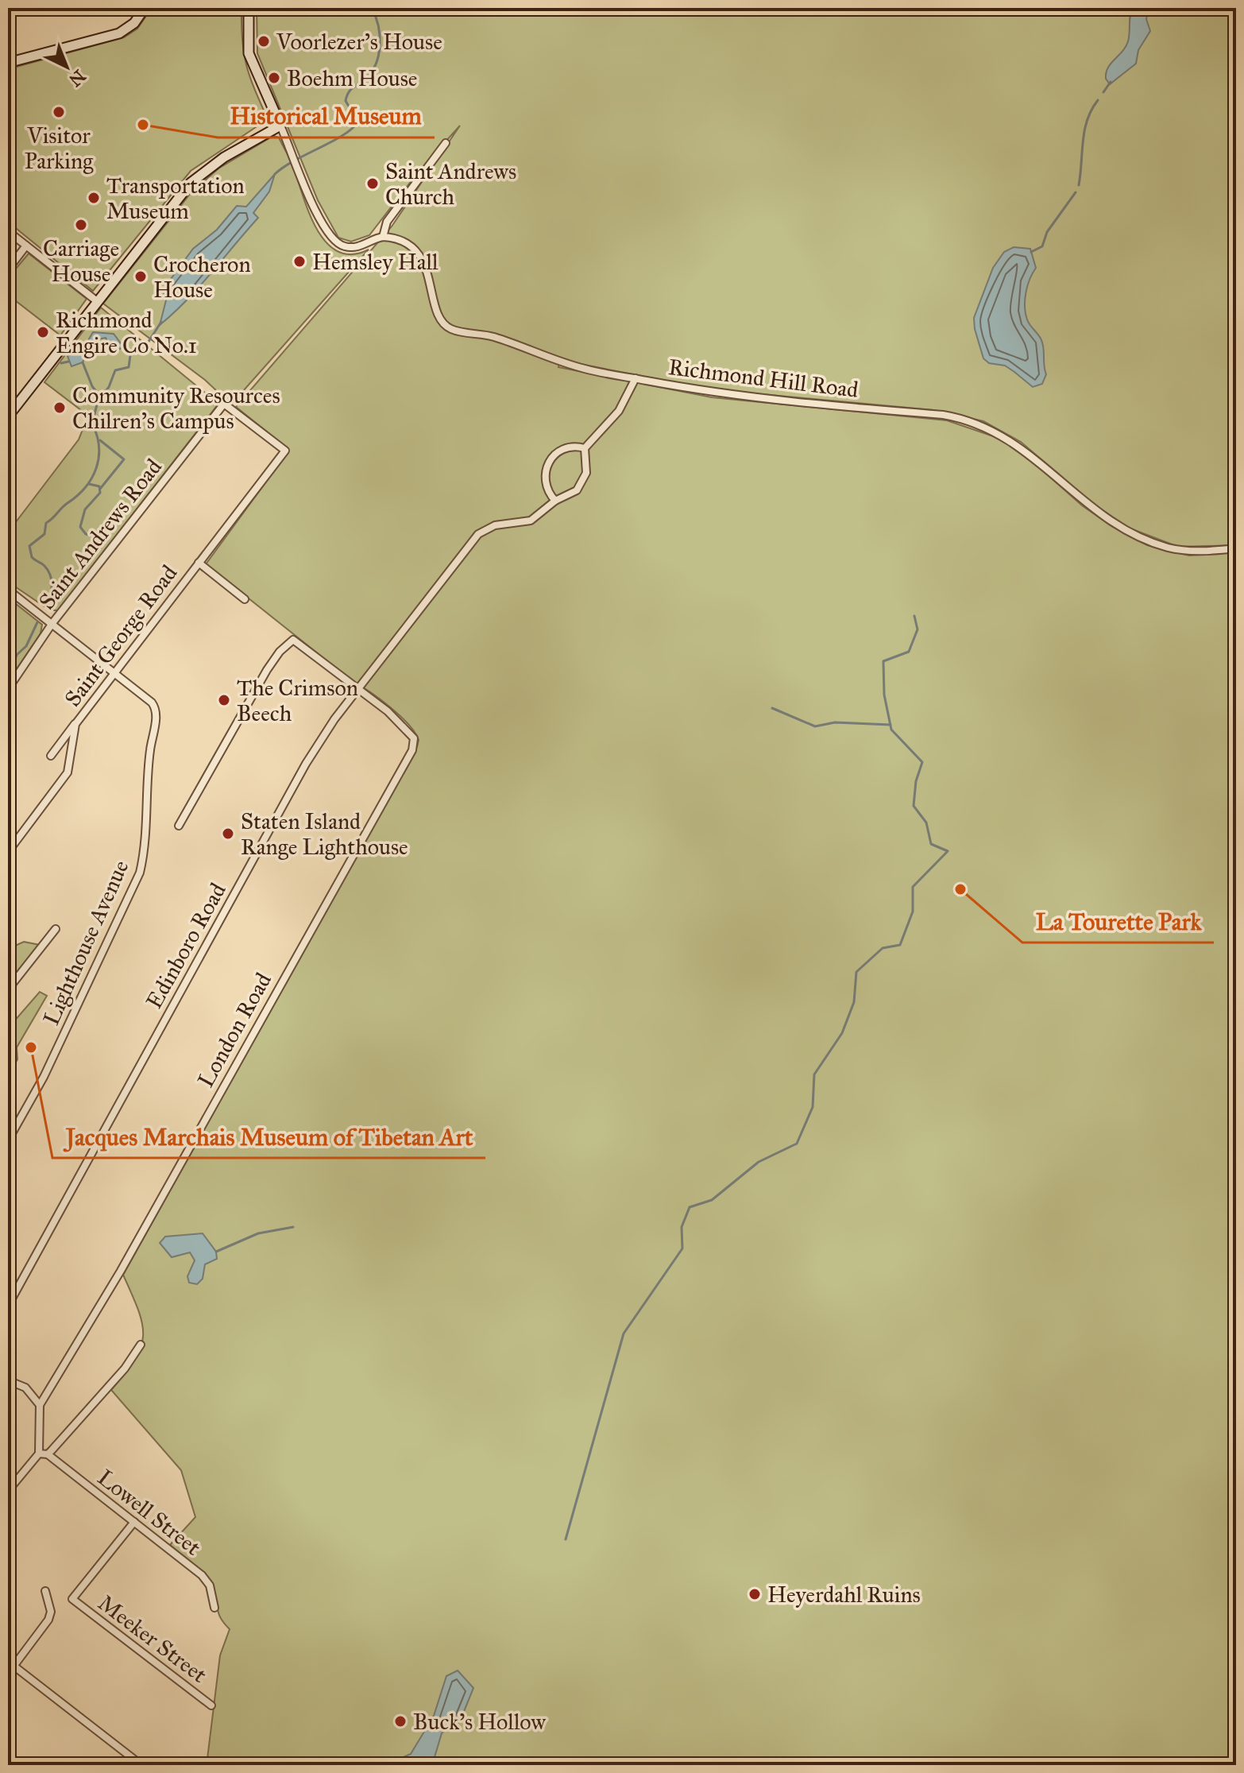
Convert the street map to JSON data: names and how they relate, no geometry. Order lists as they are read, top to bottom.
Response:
{
  "streets": {
    "street": [
      "Richmond Hill Road",
      "Saint Andrews Road",
      "Saint George Road",
      "Lighthouse Avenue",
      "Edinboro Road",
      "London Road",
      "Lowell Street",
      "Meeker Street"
    ]
  },
  "crossings": [
    ["Saint Andrews Road", "Saint George Road"],
    ["Saint Andrews Road", "Lighthouse Avenue"],
    ["Saint George Road", "Lighthouse Avenue"],
    ["Edinboro Road", "London Road"],
    ["Lowell Street", "Meeker Street"]
  ],
  "places": [
    "Voorlezer's House",
    "Boehm House",
    "Visitor Parking",
    "Historical Museum",
    "Saint Andrews Church",
    "Transportation Museum",
    "Carriage House",
    "Hemsley Hall",
    "Crocheron House",
    "Richmond Engire Co No.1",
    "Community Resources Chilren's Campus",
    "The Crimson Beech",
    "Staten Island Range Lighthouse",
    "La Tourette Park",
    "Jacques Marchais Museum of Tibetan Art",
    "Heyerdahl Ruins",
    "Buck’s Hollow"
  ],
  "north": "bottom right"
}
